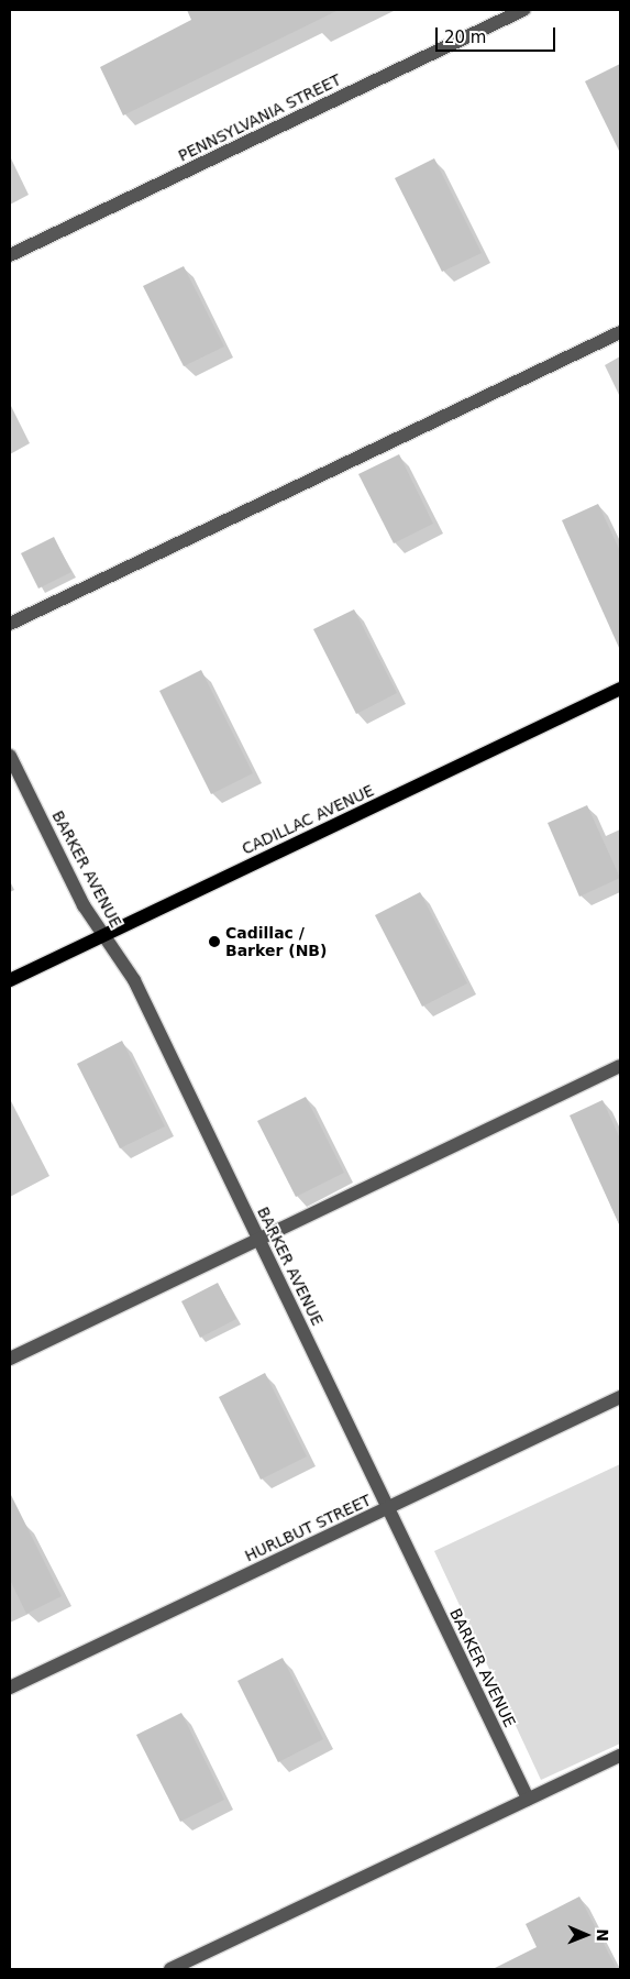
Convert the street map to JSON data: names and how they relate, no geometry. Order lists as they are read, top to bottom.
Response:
{
  "streets": {
    "main road": ["CADILLAC AVENUE"],
    "street": ["PENNSYLVANIA STREET", "BARKER AVENUE", "HURLBUT STREET"]
  },
  "crossings": [
    ["CADILLAC AVENUE", "BARKER AVENUE"],
    ["BARKER AVENUE", "HURLBUT STREET"]
  ],
  "places": ["Cadillac / Barker (NB)"],
  "scale_bar": "20 m",
  "north": "right"
}
